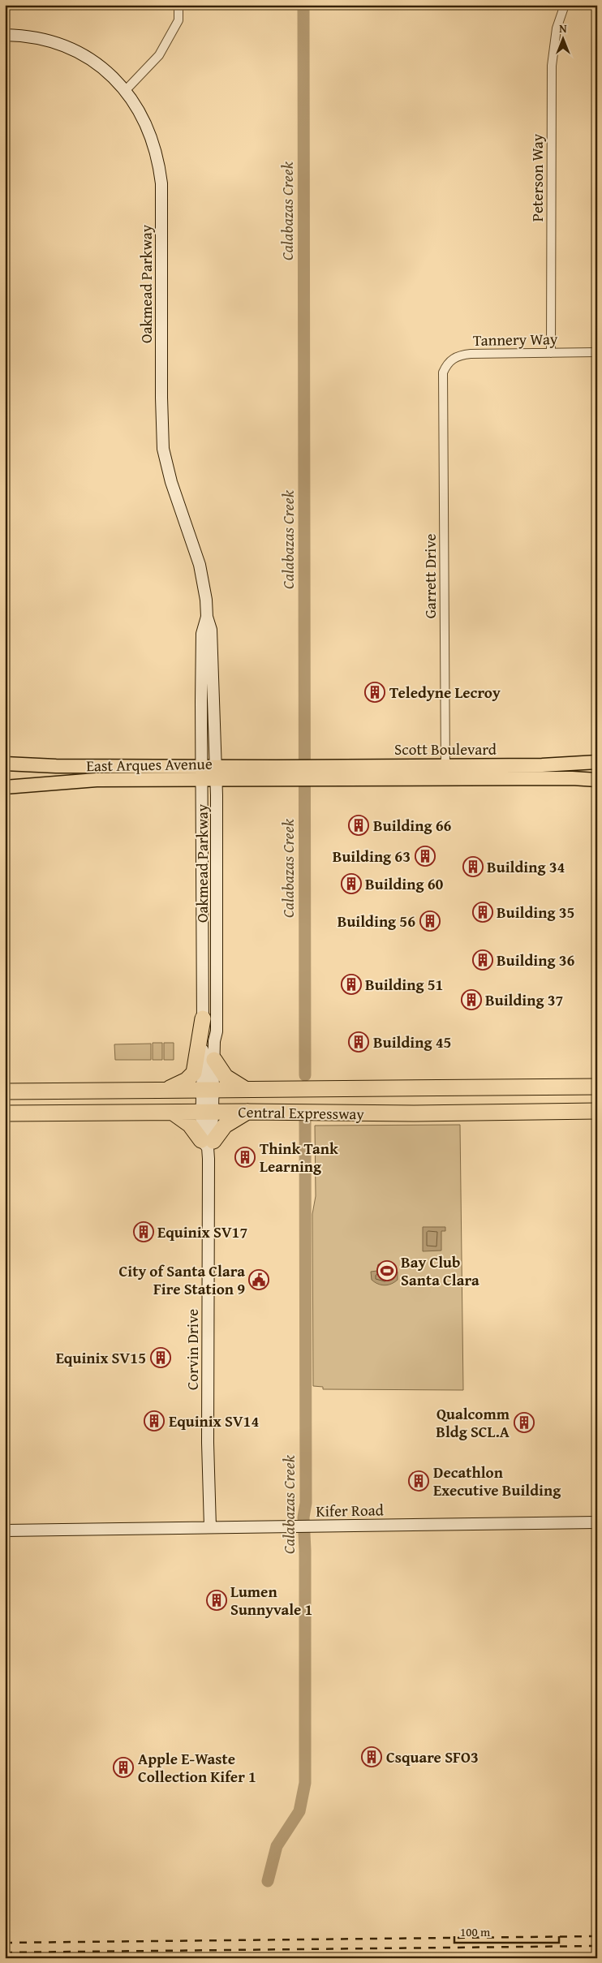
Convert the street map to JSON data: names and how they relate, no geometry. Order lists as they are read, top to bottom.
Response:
{
  "streets": {
    "highway": ["Central Expressway"],
    "main road": [
      "Oakmead Parkway",
      "Scott Boulevard",
      "East Arques Avenue",
      "Corvin Drive",
      "Kifer Road"
    ],
    "street": ["Peterson Way", "Tannery Way", "Garrett Drive"]
  },
  "crossings": [
    ["Peterson Way", "Tannery Way"],
    ["Oakmead Parkway", "East Arques Avenue"],
    ["Oakmead Parkway", "Central Expressway"],
    ["Oakmead Parkway", "Corvin Drive"],
    ["Tannery Way", "Garrett Drive"],
    ["Garrett Drive", "Scott Boulevard"],
    ["Scott Boulevard", "East Arques Avenue"],
    ["Central Expressway", "Corvin Drive"],
    ["Corvin Drive", "Kifer Road"]
  ],
  "water": ["Calabazas Creek"],
  "places": {
    "building": [
      "Teledyne Lecroy",
      "Building 66",
      "Building 63",
      "Building 34",
      "Building 60",
      "Building 35",
      "Building 56",
      "Building 36",
      "Building 51",
      "Building 37",
      "Building 45",
      "Think Tank Learning",
      "Equinix SV17",
      "Equinix SV15",
      "Equinix SV14",
      "Qualcomm Bldg SCL.A",
      "Decathlon Executive Building",
      "Lumen Sunnyvale 1",
      "Csquare SFO3",
      "Apple E-Waste Collection Kifer 1"
    ],
    "sports": ["Bay Club Santa Clara"],
    "public building": ["City of Santa Clara Fire Station 9"]
  },
  "scale_bar": "100 m",
  "north": "top"
}
